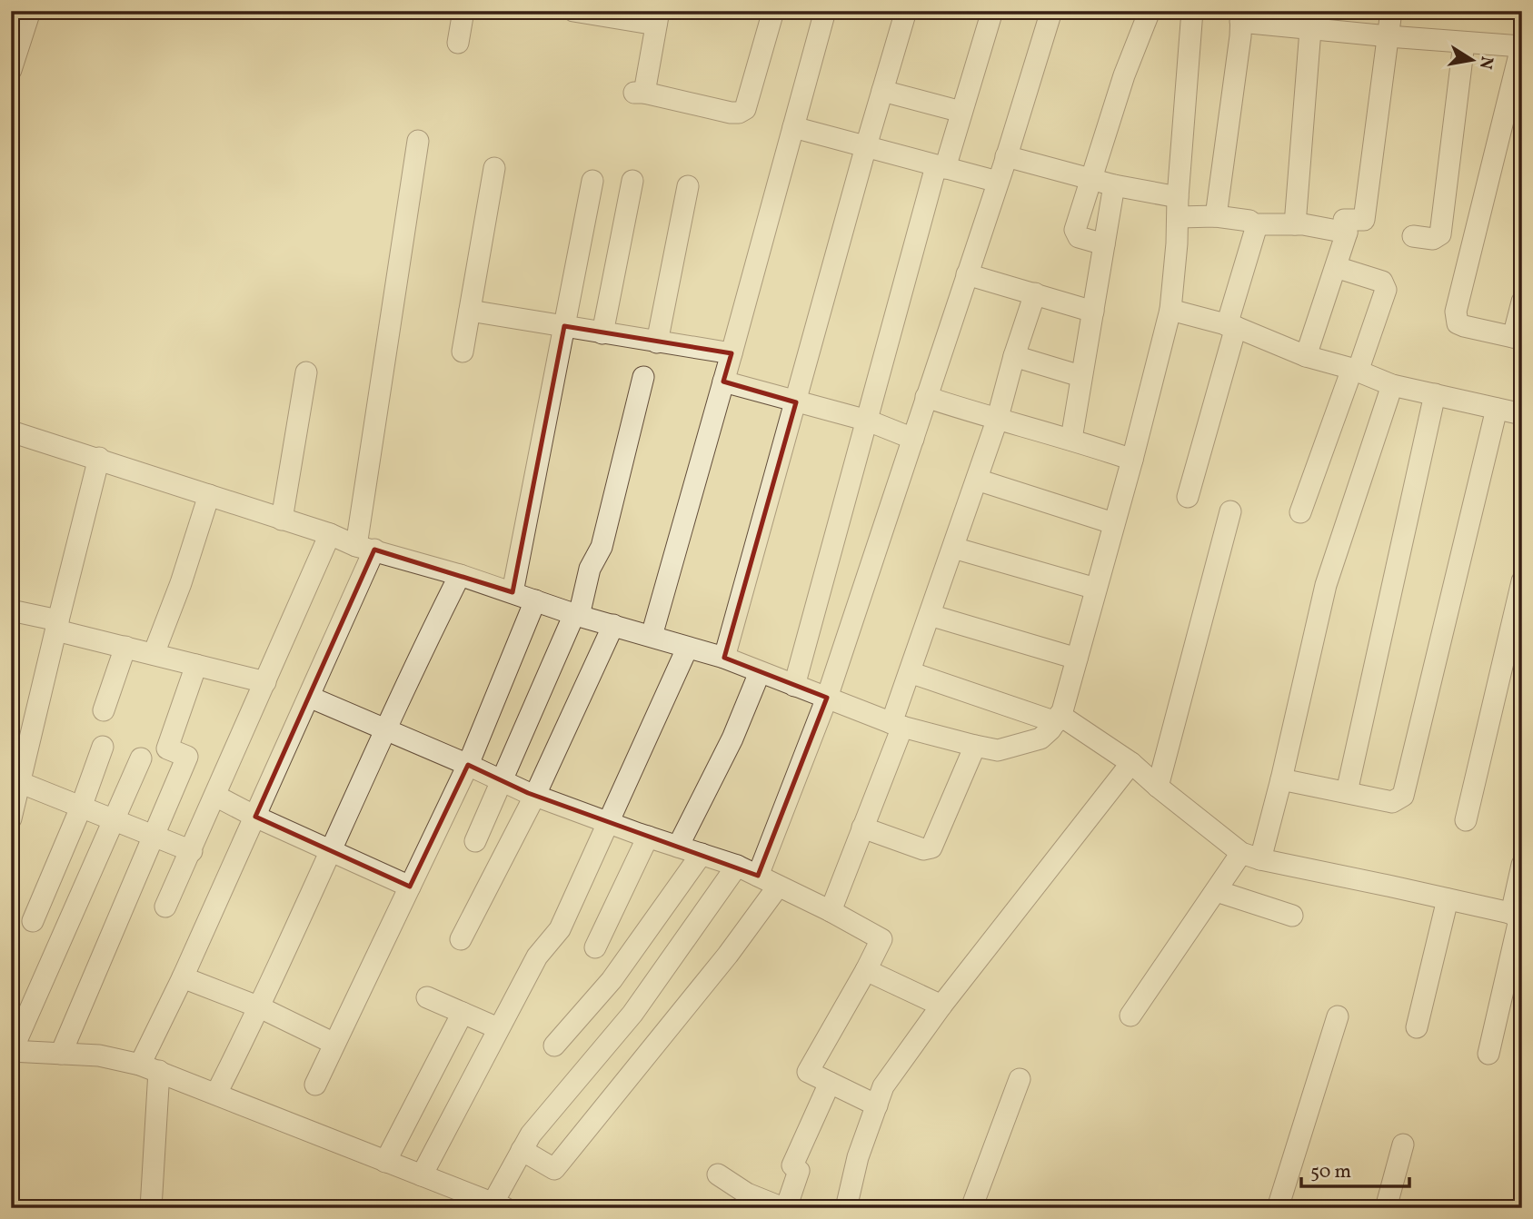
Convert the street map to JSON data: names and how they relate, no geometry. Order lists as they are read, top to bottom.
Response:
{
  "scale_bar": "50 m",
  "north": "right"
}
